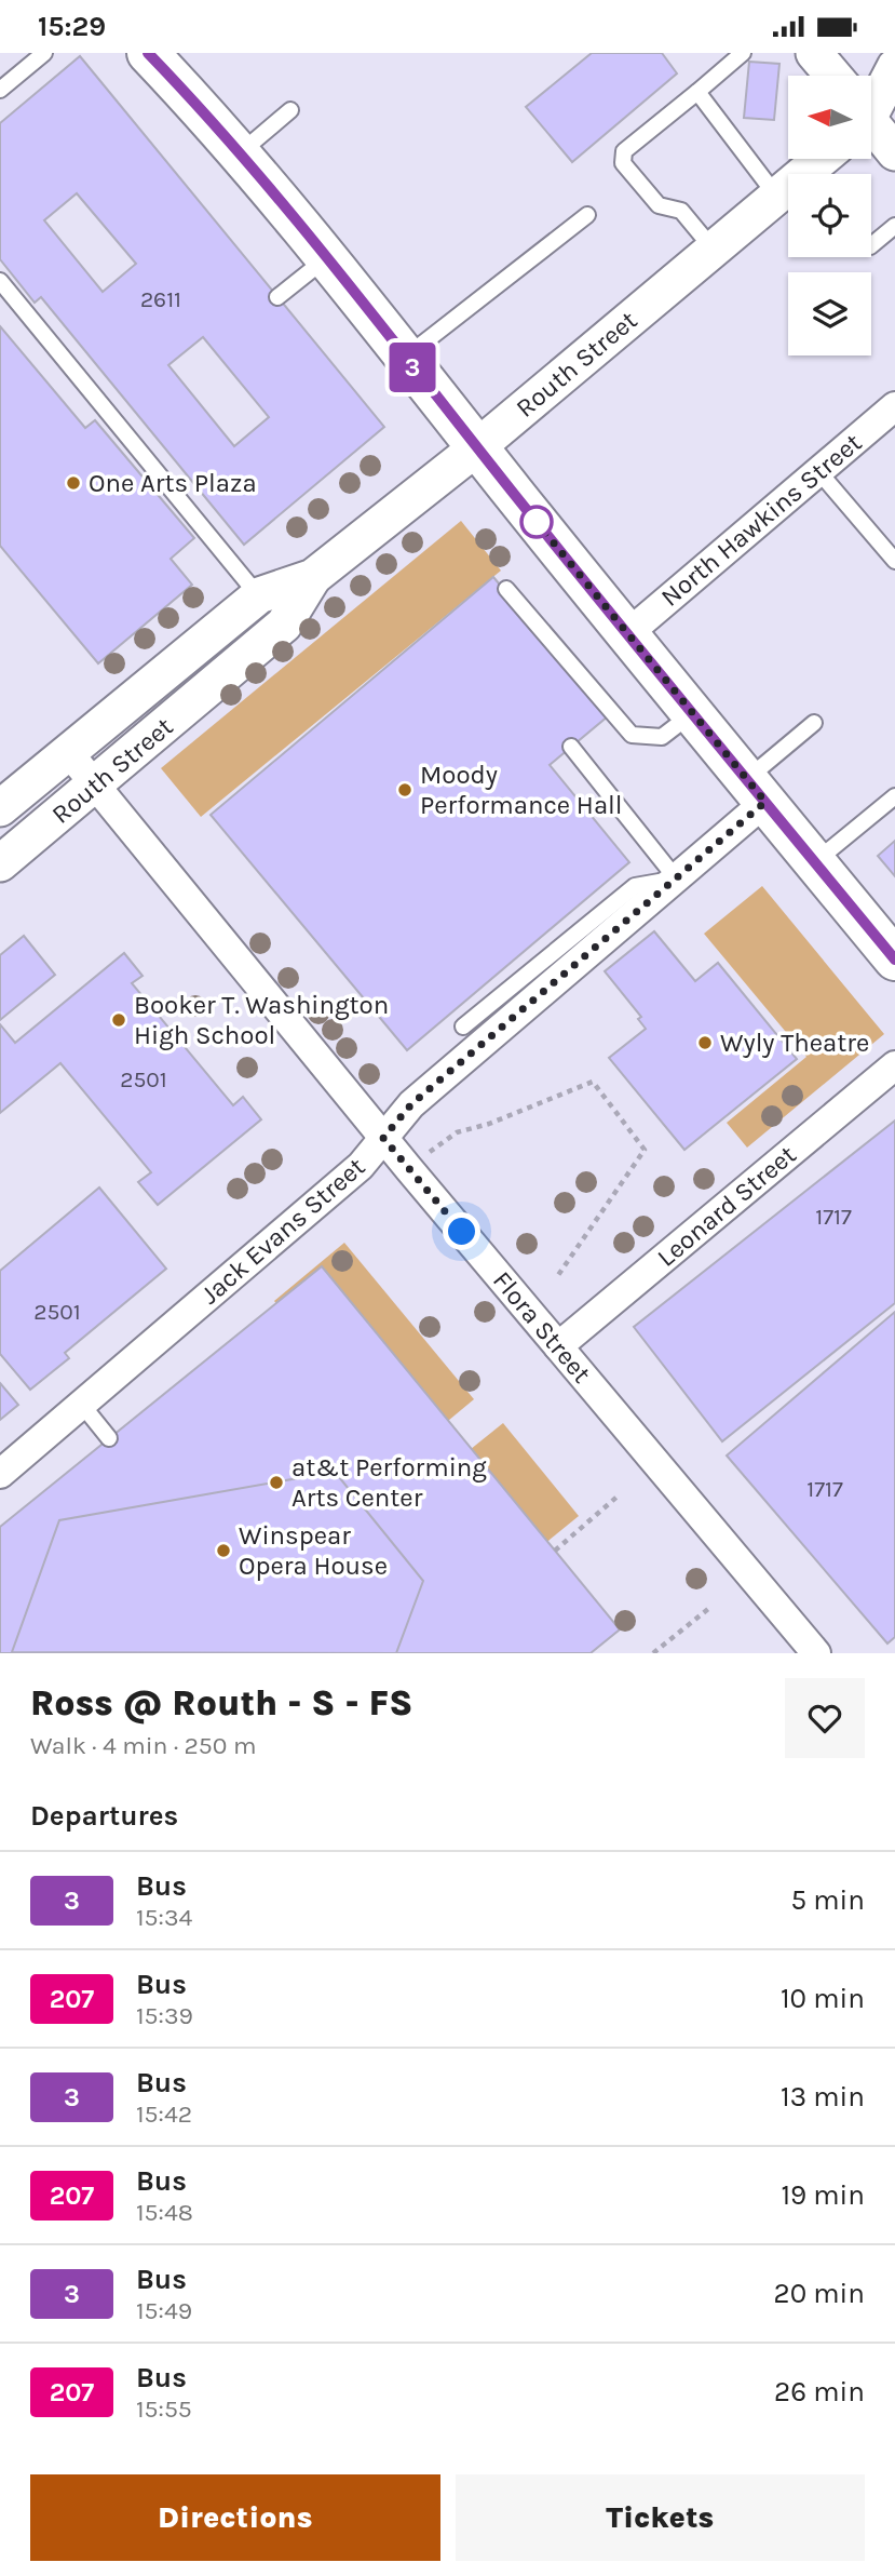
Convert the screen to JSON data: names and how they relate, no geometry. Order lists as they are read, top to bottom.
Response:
{
  "streets": {
    "street": [
      "Routh Street",
      "North Hawkins Street",
      "Leonard Street",
      "Jack Evans Street",
      "Flora Street"
    ]
  },
  "crossings": [
    ["Routh Street", "Flora Street"],
    ["Leonard Street", "Flora Street"],
    ["Jack Evans Street", "Flora Street"]
  ],
  "places": [
    "One Arts Plaza",
    "Moody Performance Hall",
    "Booker T. Washington High School",
    "Wyly Theatre",
    "at&t Performing Arts Center",
    "Winspear Opera House"
  ],
  "lines": ["bus line 3"],
  "house_numbers": [
    "2611",
    "2501",
    "1717",
    "2501",
    "1717"
  ],
  "north": "left",
  "page": {
    "status": "15:29",
    "on_map": "3",
    "heading": [
      ["Ross @ Routh - S - FS", "Walk · 4 min · 250 m"],
      "Departures"
    ],
    "list": [
      {
        "mark": "3",
        "name": "Bus",
        "note": "15:34",
        "value": "5 min"
      },
      {
        "mark": "207",
        "name": "Bus",
        "note": "15:39",
        "value": "10 min"
      },
      {
        "mark": "3",
        "name": "Bus",
        "note": "15:42",
        "value": "13 min"
      },
      {
        "mark": "207",
        "name": "Bus",
        "note": "15:48",
        "value": "19 min"
      },
      {
        "mark": "3",
        "name": "Bus",
        "note": "15:49",
        "value": "20 min"
      },
      {
        "mark": "207",
        "name": "Bus",
        "note": "15:55",
        "value": "26 min"
      }
    ],
    "buttons": ["Directions", "Tickets"]
  }
}
